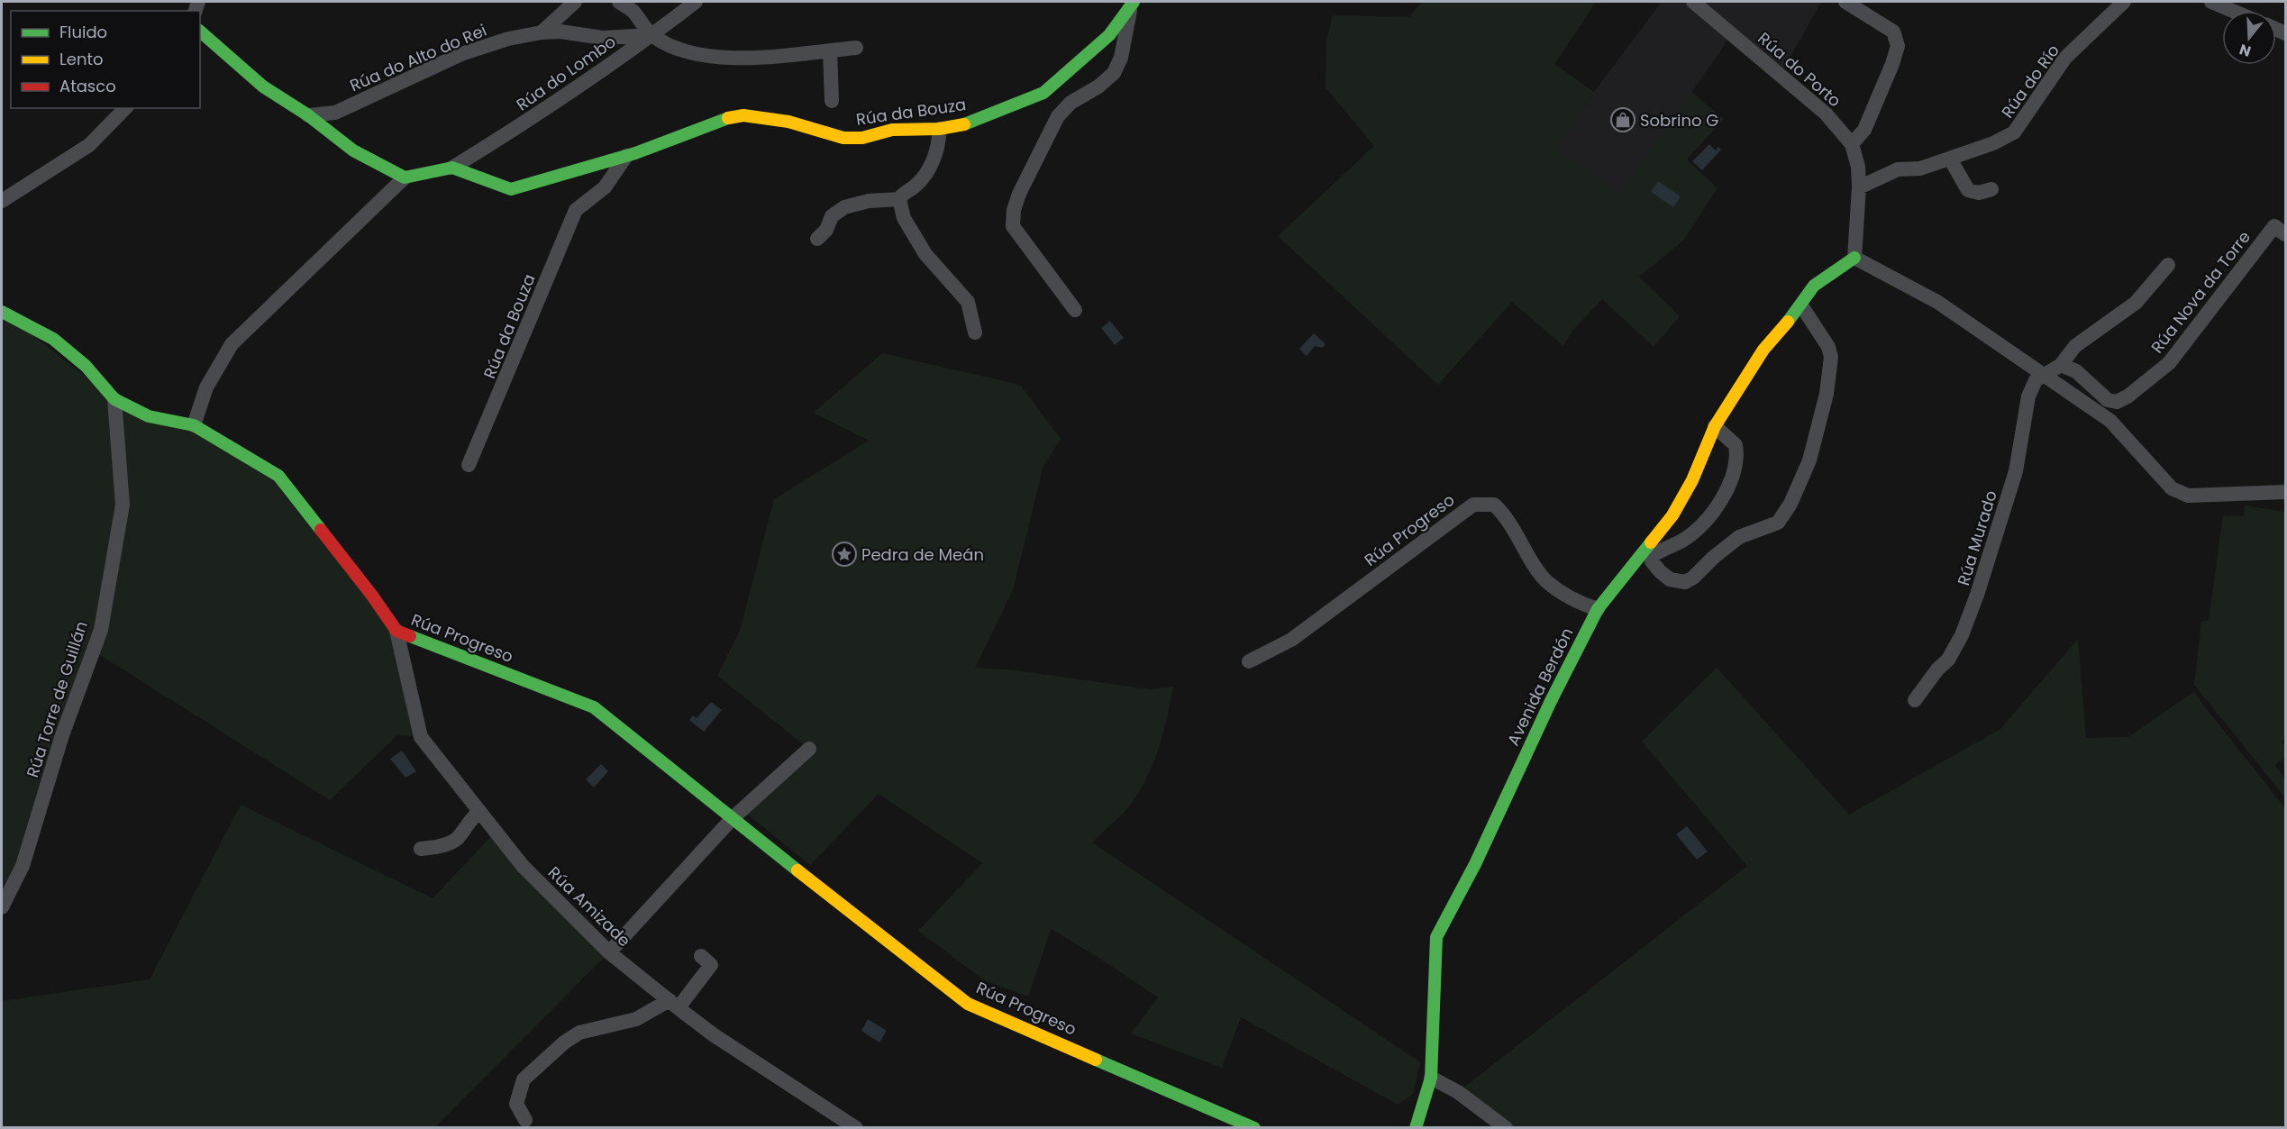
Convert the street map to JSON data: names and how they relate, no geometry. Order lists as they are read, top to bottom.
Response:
{
  "streets": {
    "street": [
      "Rúa do Alto do Rei",
      "Rúa do Porto",
      "Rúa do Lombo",
      "Rúa do Río",
      "Rúa da Bouza",
      "Rúa Nova da Torre",
      "Rúa Progreso",
      "Rúa Murado",
      "Avenida Berdón",
      "Rúa Torre de Guillán",
      "Rúa Amizade"
    ]
  },
  "crossings": [
    ["Rúa do Alto do Rei", "Rúa do Lombo"],
    ["Rúa do Porto", "Rúa do Río"],
    ["Rúa do Porto", "Avenida Berdón"],
    ["Rúa do Lombo", "Rúa da Bouza"],
    ["Rúa Progreso", "Avenida Berdón"],
    ["Rúa Progreso", "Rúa Torre de Guillán"],
    ["Rúa Progreso", "Rúa Amizade"]
  ],
  "places": {
    "shop": ["Sobrino G"],
    "place": ["Pedra de Meán"]
  },
  "legend": ["Fluido", "Lento", "Atasco"],
  "north": "bottom"
}
